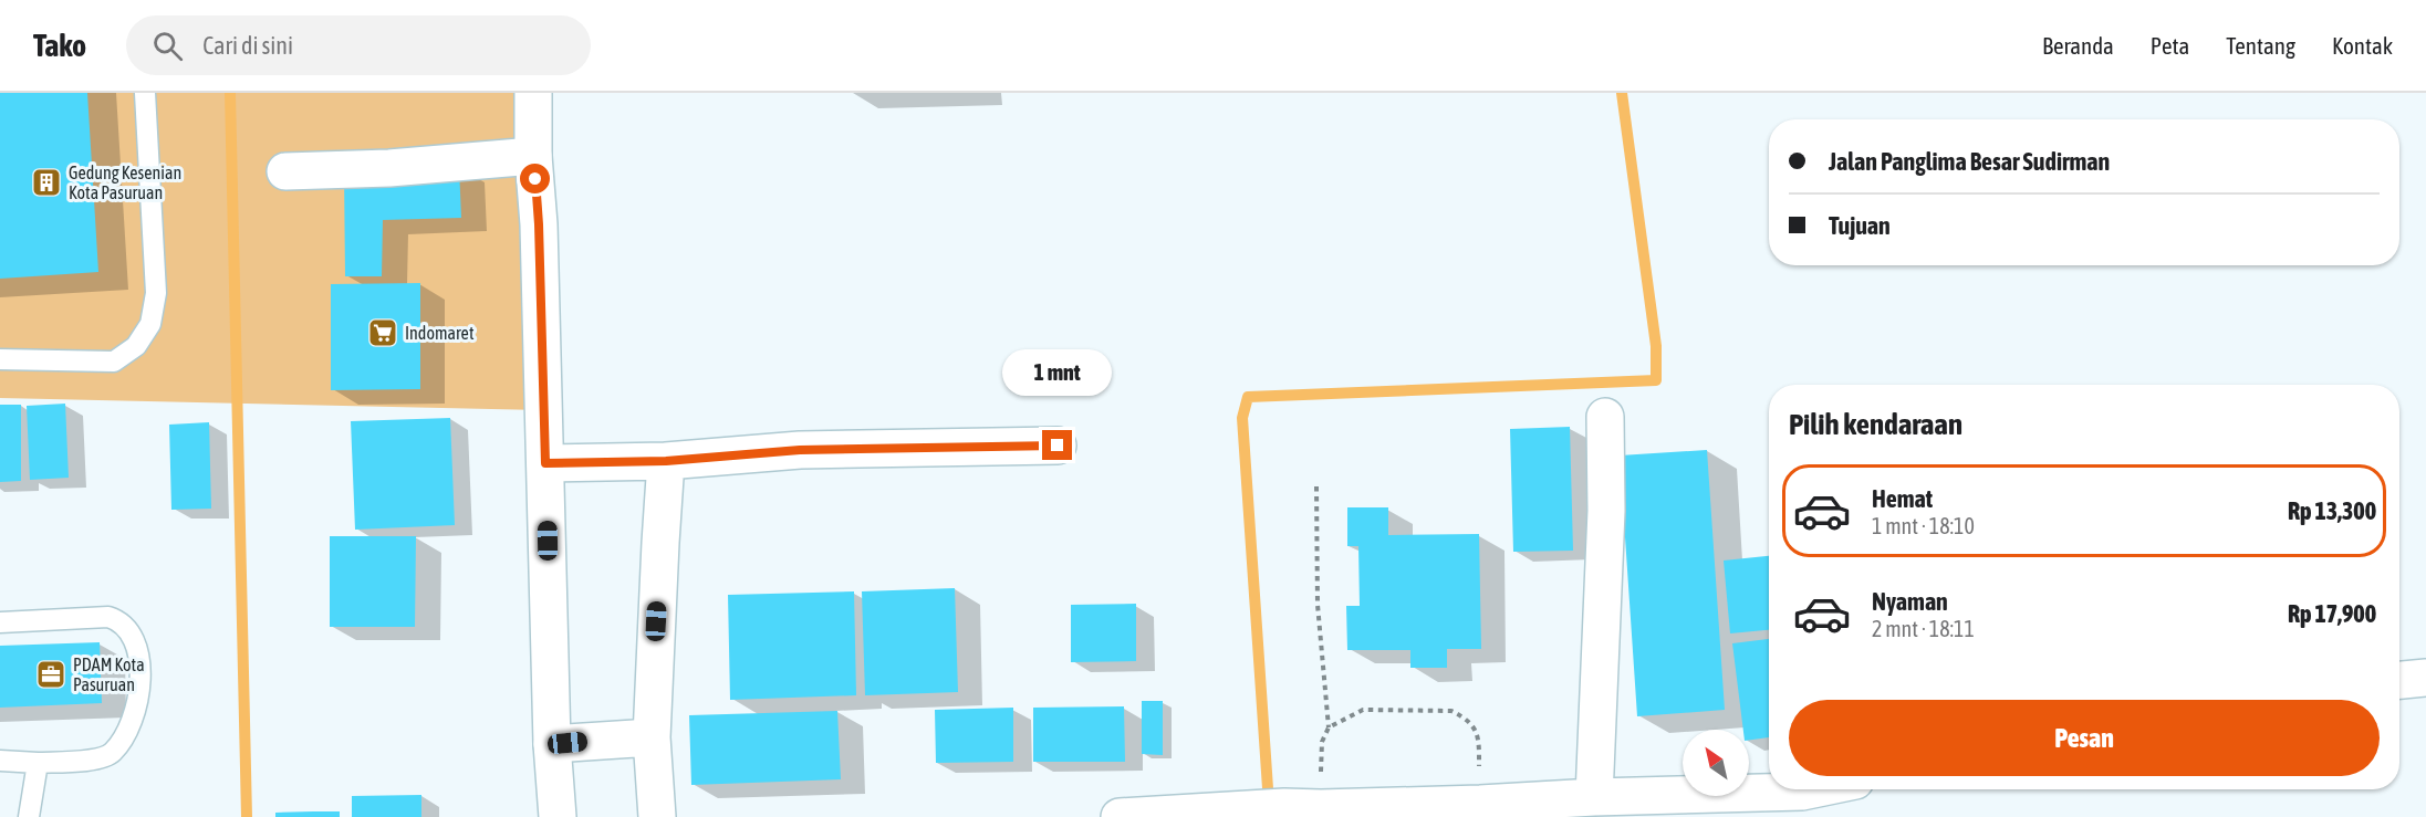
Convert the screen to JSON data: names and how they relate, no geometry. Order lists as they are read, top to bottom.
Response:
{
  "places": {
    "building": ["Gedung Kesenian Kota Pasuruan"],
    "supermarket": ["Indomaret"],
    "office": ["PDAM Kota Pasuruan"]
  },
  "north": "top left",
  "page": {
    "header": "Tako",
    "search": "Cari di sini",
    "nav": [
      "Beranda",
      "Peta",
      "Tentang",
      "Kontak"
    ],
    "banner": ["Jalan Panglima Besar Sudirman", "Tujuan"],
    "bubble": "1 mnt",
    "heading": "Pilih kendaraan",
    "list": [
      {
        "name": "Hemat",
        "note": "1 mnt · 18:10",
        "value": "Rp 13,300"
      },
      {
        "name": "Nyaman",
        "note": "2 mnt · 18:11",
        "value": "Rp 17,900"
      }
    ],
    "buttons": "Pesan"
  }
}
